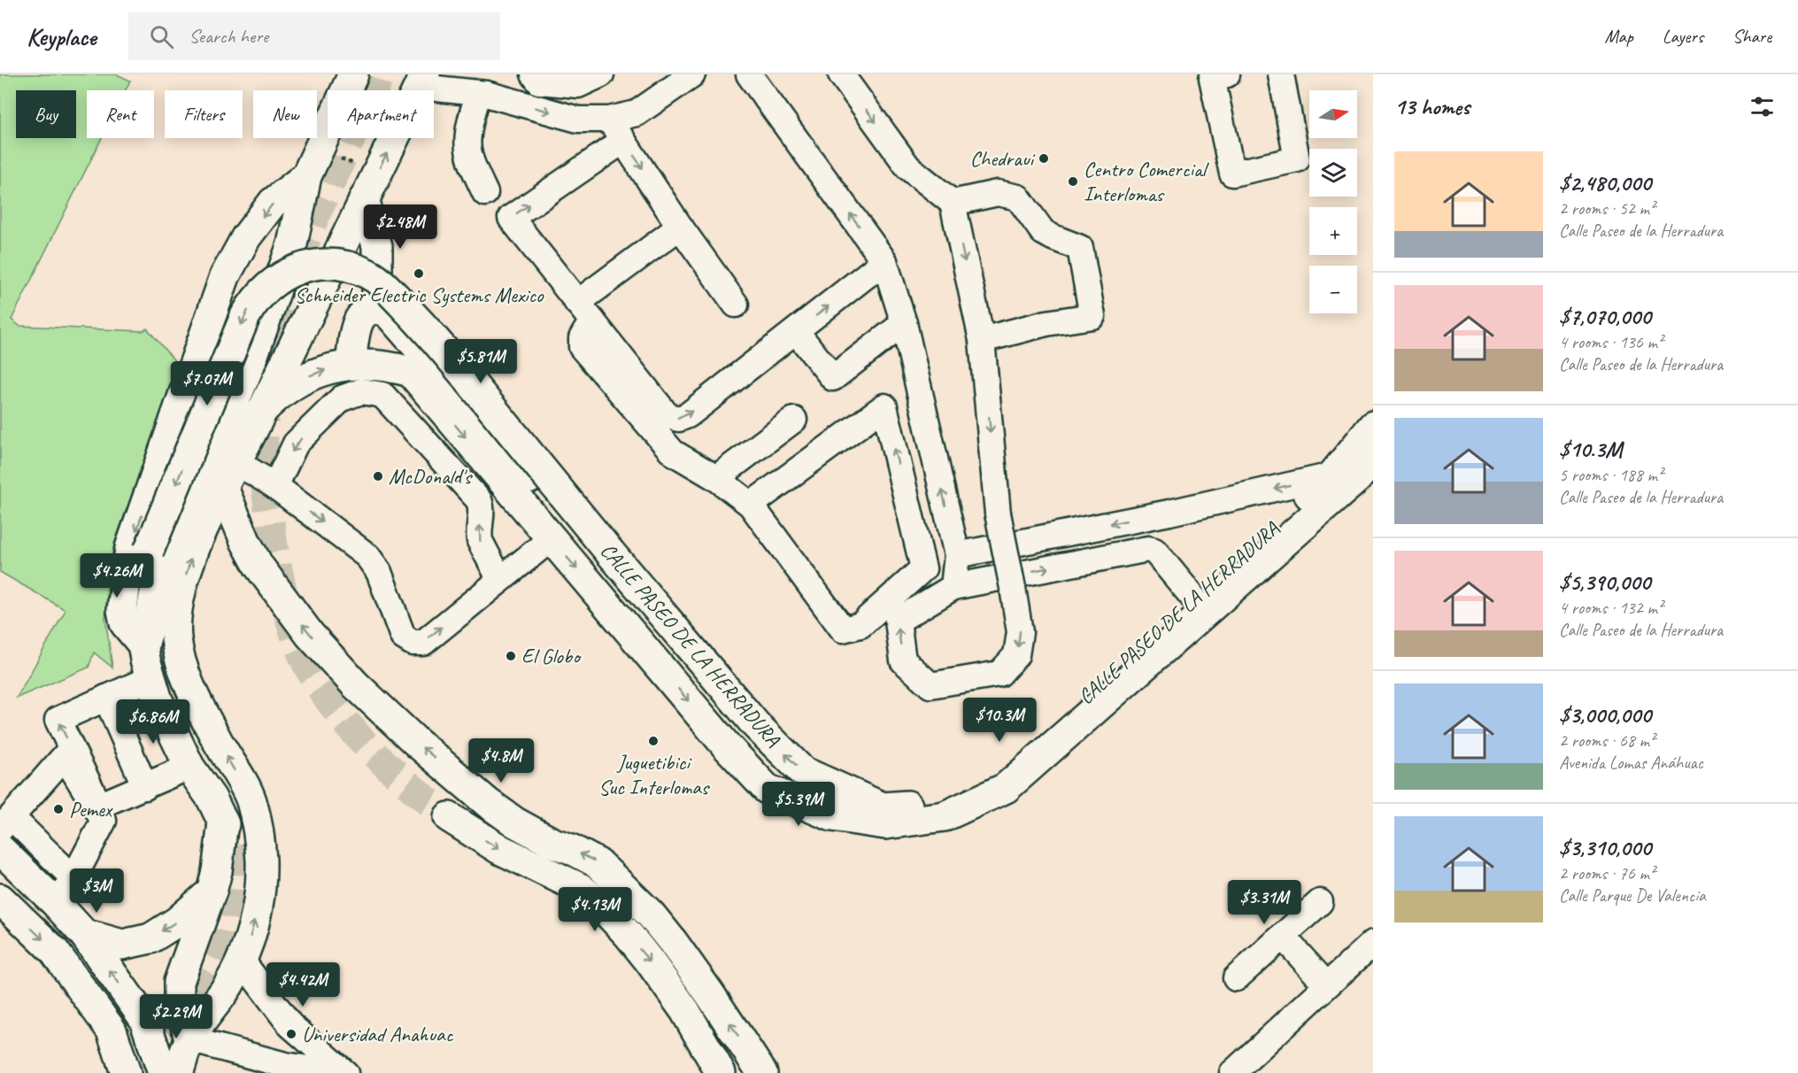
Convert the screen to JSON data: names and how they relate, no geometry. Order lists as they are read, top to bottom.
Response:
{
  "streets": {
    "main road": ["CALLE PASEO DE LA HERRADURA"]
  },
  "places": [
    "Chedraui",
    "Centro Comercial Interlomas",
    "Schneider Electric Systems Mexico",
    "McDonald's",
    "El Globo",
    "Juguetibici Suc Interlomas",
    "Pemex",
    "Universidad Anahuac"
  ],
  "north": "right",
  "page": {
    "header": "Keyplace",
    "search": "Search here",
    "nav": ["Map", "Layers", "Share"],
    "heading": "13 homes",
    "map_buttons": ["+", "−"],
    "chip": [
      "Buy",
      "Rent",
      "Filters",
      "New",
      "Apartment"
    ],
    "list": [
      {
        "name": "$2,480,000",
        "note": "2 rooms · 52 m² · Calle Paseo de la Herradura"
      },
      {
        "name": "$7,070,000",
        "note": "4 rooms · 136 m² · Calle Paseo de la Herradura"
      },
      {
        "name": "$10.3M",
        "note": "5 rooms · 188 m² · Calle Paseo de la Herradura"
      },
      {
        "name": "$5,390,000",
        "note": "4 rooms · 132 m² · Calle Paseo de la Herradura"
      },
      {
        "name": "$3,000,000",
        "note": "2 rooms · 68 m² · Avenida Lomas Anáhuac"
      },
      {
        "name": "$3,310,000",
        "note": "2 rooms · 76 m² · Calle Parque De Valencia"
      }
    ],
    "price": [
      "$2.48M",
      "$5.81M",
      "$7.07M",
      "$4.26M",
      "$10.3M",
      "$6.86M",
      "$4.8M",
      "$5.39M",
      "$3M",
      "$3.31M",
      "$4.13M",
      "$4.42M",
      "$2.29M"
    ]
  }
}
